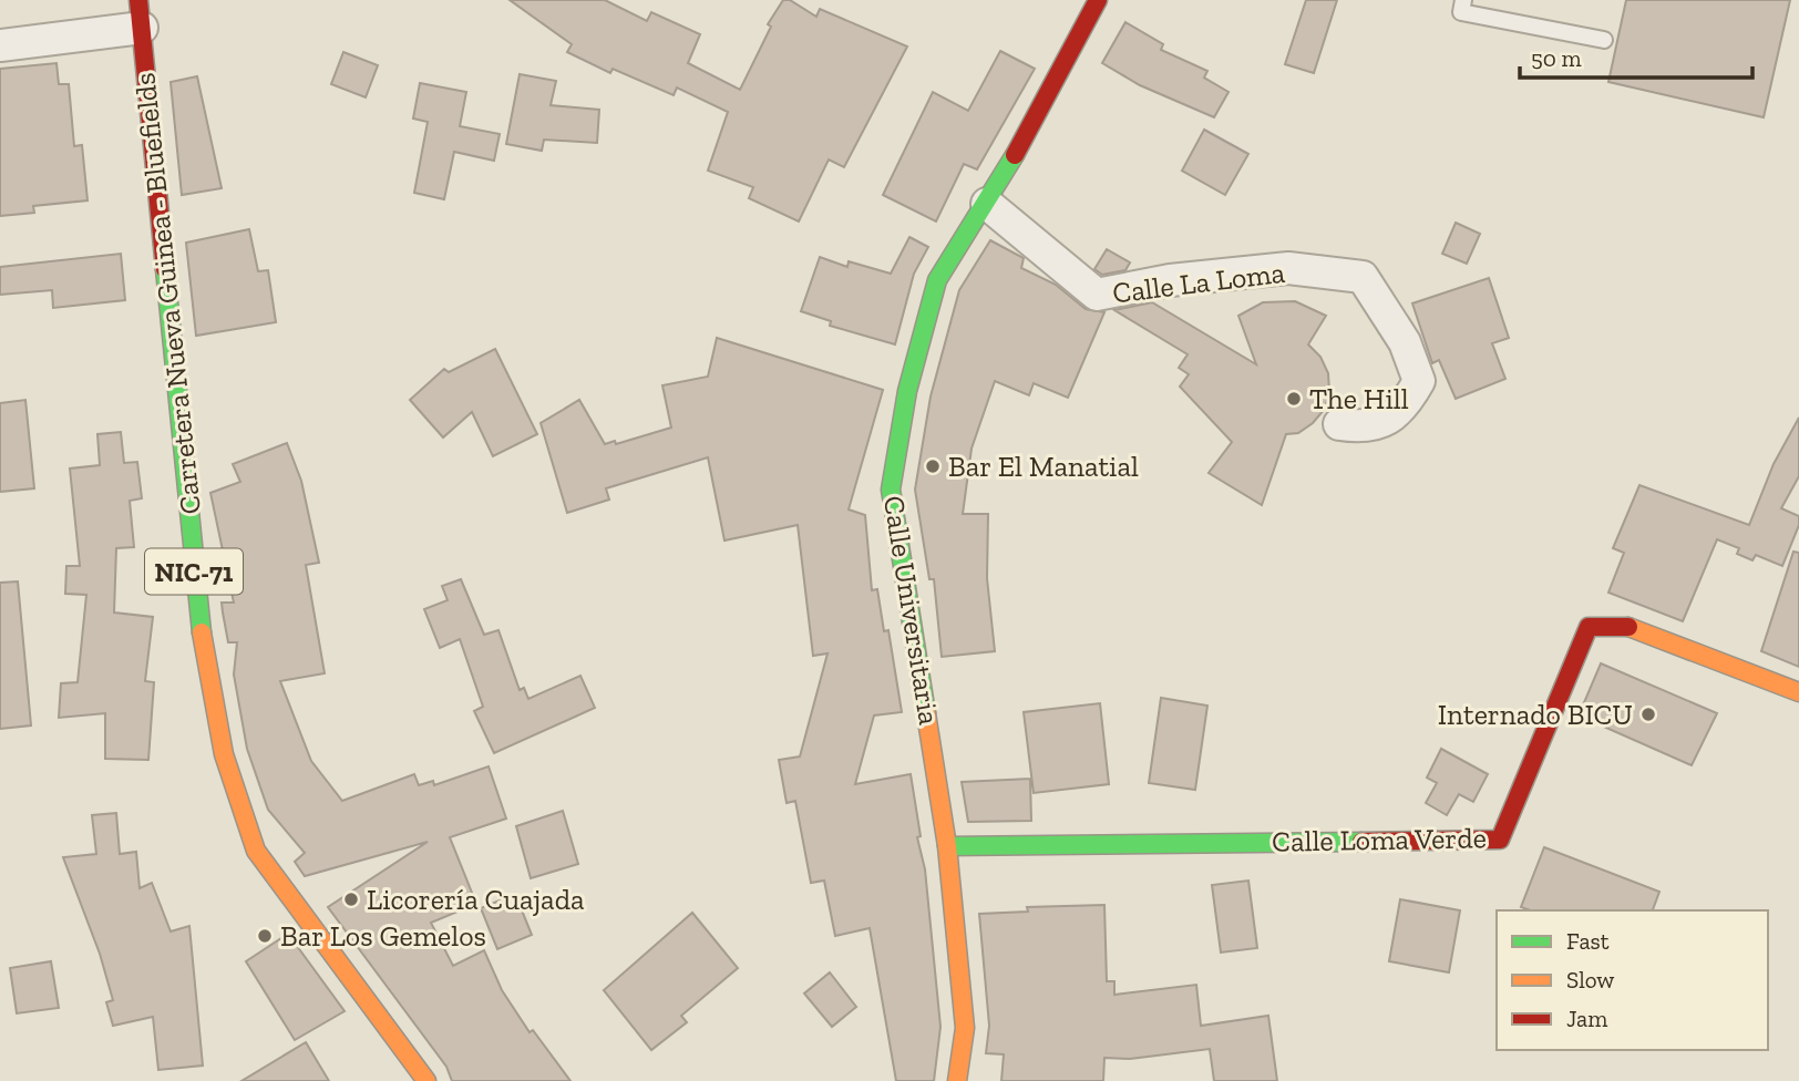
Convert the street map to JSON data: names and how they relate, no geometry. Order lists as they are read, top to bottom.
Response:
{
  "streets": {
    "main road": [
      "Carretera Nueva Guinea - Bluefields",
      "NIC-71",
      "Calle Universitaria",
      "Calle Loma Verde"
    ],
    "street": ["Calle La Loma"]
  },
  "crossings": [
    ["Calle La Loma", "Calle Universitaria"],
    ["Calle Universitaria", "Calle Loma Verde"]
  ],
  "places": [
    "The Hill",
    "Bar El Manatial",
    "Internado BICU",
    "Licorería Cuajada",
    "Bar Los Gemelos"
  ],
  "legend": ["Fast", "Slow", "Jam"],
  "scale_bar": "50 m"
}
